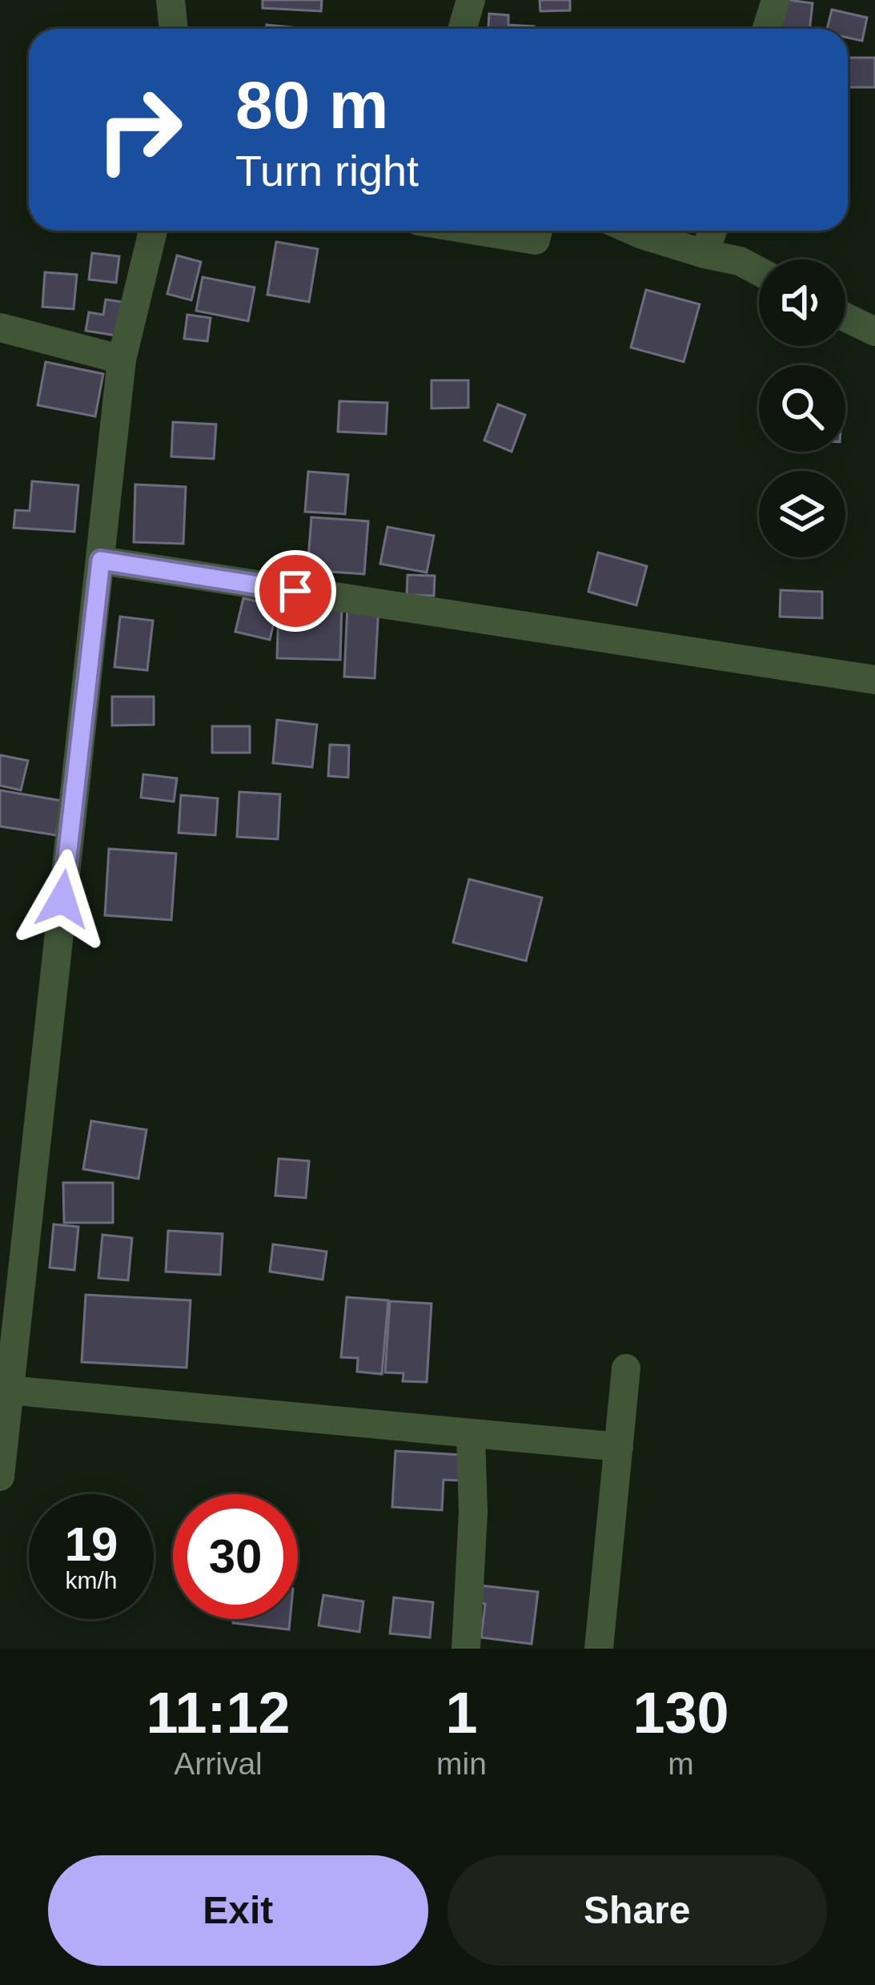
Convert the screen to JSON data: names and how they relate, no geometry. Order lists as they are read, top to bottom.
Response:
{
  "page": {
    "turn": ["80 m", "Turn right"],
    "speed": "19 km/h",
    "limit": "30",
    "eta": [
      "11:12",
      "Arrival",
      "1",
      "min",
      "130",
      "m"
    ],
    "buttons": ["Exit", "Share"]
  }
}
